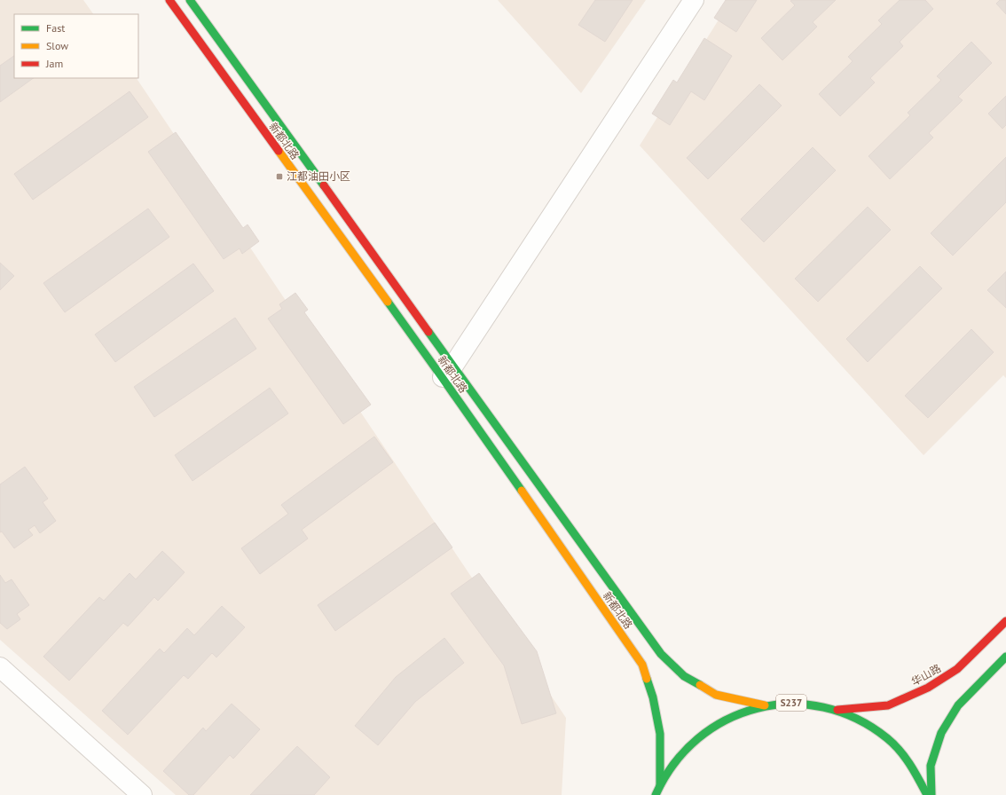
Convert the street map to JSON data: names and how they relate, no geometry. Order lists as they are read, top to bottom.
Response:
{
  "streets": {
    "street": ["新都北路", "华山路", "S237"]
  },
  "crossings": [
    ["新都北路", "S237"],
    ["华山路", "S237"]
  ],
  "places": {
    "transit": ["江都油田小区"]
  },
  "legend": ["Fast", "Slow", "Jam"]
}
